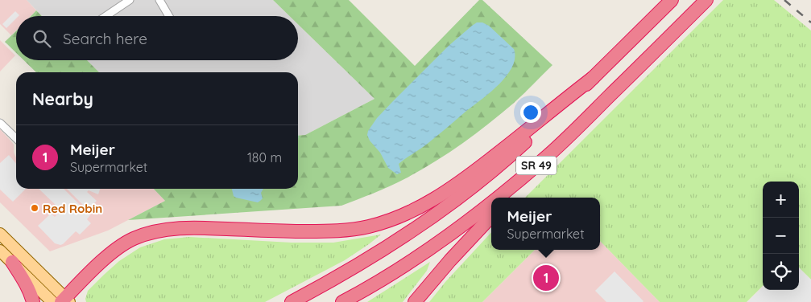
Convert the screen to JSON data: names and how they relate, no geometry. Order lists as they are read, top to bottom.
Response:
{
  "streets": {
    "highway": ["SR 49"]
  },
  "places": ["Red Robin"],
  "page": {
    "search": "Search here",
    "heading": "Nearby",
    "list": [
      {
        "mark": "1",
        "name": "Meijer",
        "note": "Supermarket",
        "value": "180 m"
      }
    ],
    "map_buttons": ["+", "−"],
    "popup": ["Meijer", "Supermarket"],
    "pins": "1"
  }
}
